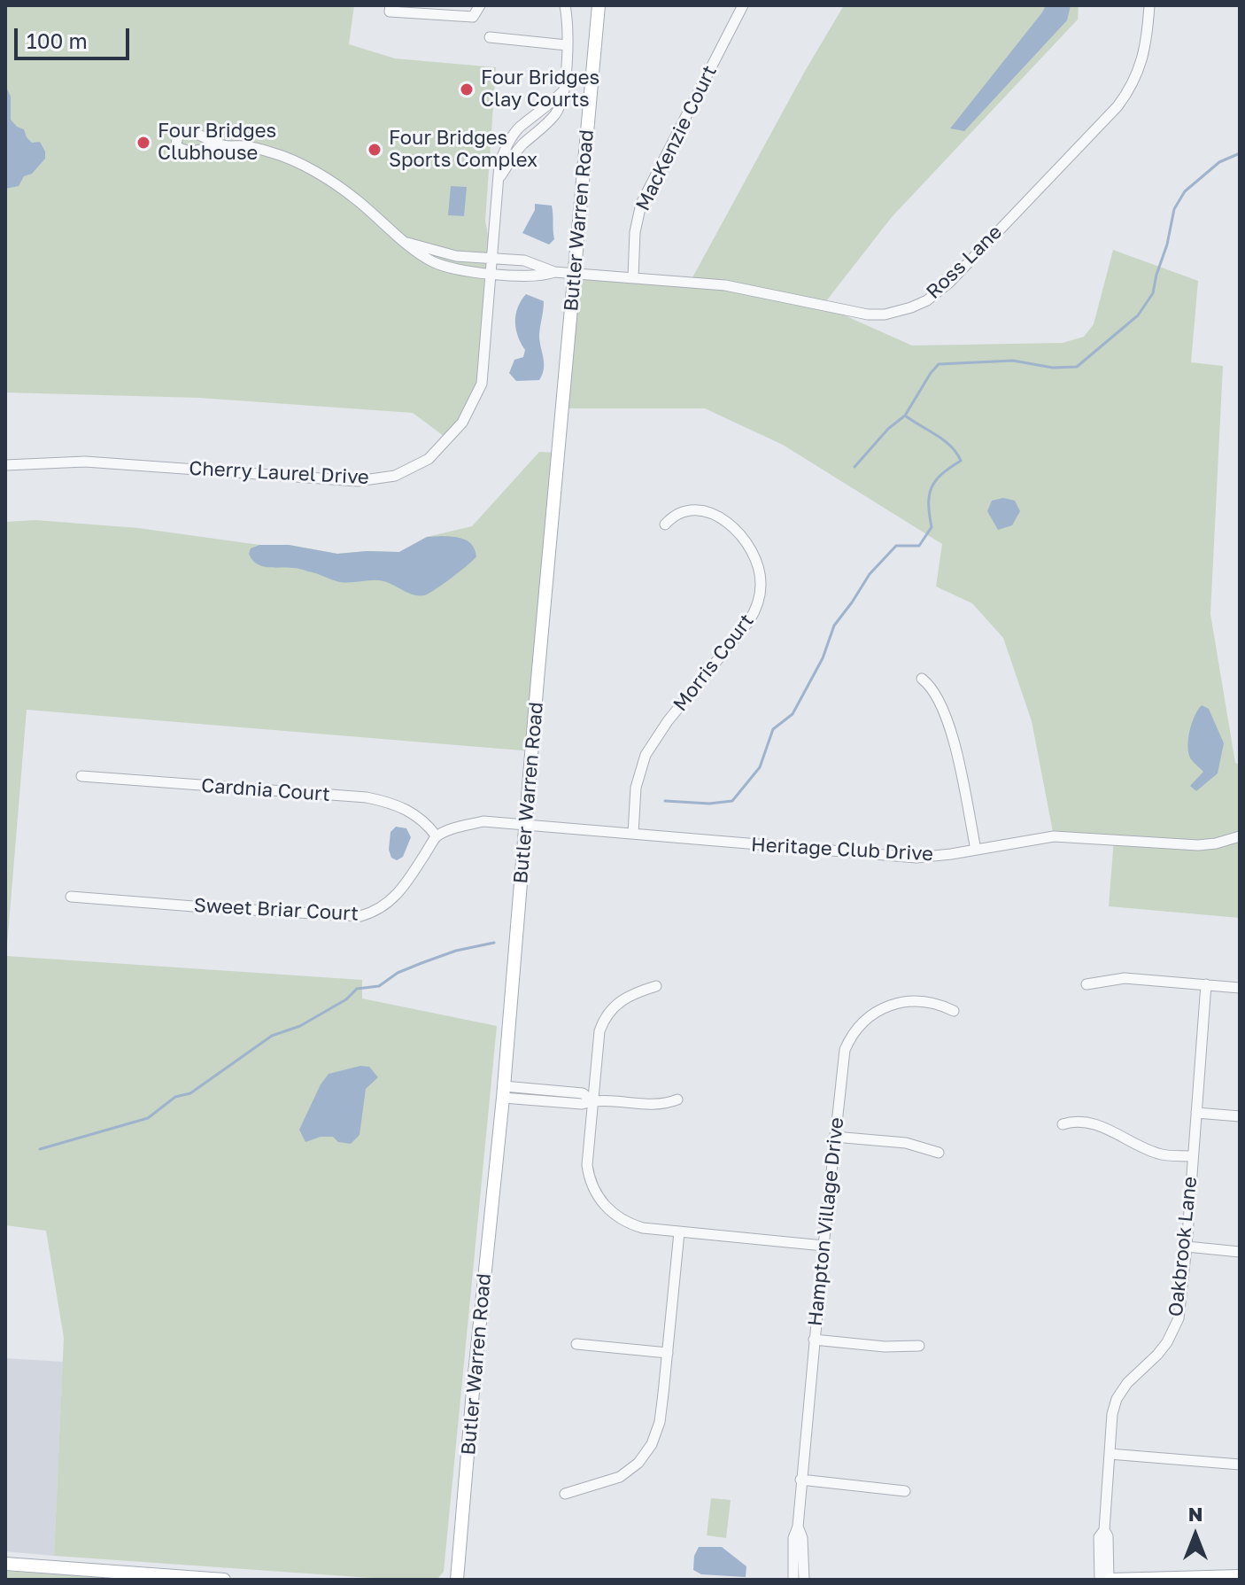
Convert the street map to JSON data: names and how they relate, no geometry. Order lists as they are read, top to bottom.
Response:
{
  "streets": {
    "main road": ["Butler Warren Road"],
    "street": [
      "MacKenzie Court",
      "Ross Lane",
      "Cherry Laurel Drive",
      "Morris Court",
      "Cardnia Court",
      "Heritage Club Drive",
      "Sweet Briar Court",
      "Hampton Village Drive",
      "Oakbrook Lane"
    ]
  },
  "crossings": [
    ["MacKenzie Court", "Ross Lane"],
    ["Butler Warren Road", "Ross Lane"],
    ["Butler Warren Road", "Heritage Club Drive"],
    ["Morris Court", "Heritage Club Drive"],
    ["Cardnia Court", "Sweet Briar Court"]
  ],
  "places": ["Four Bridges Clay Courts", "Four Bridges Clubhouse", "Four Bridges Sports Complex"],
  "scale_bar": "100 m",
  "north": "top"
}
